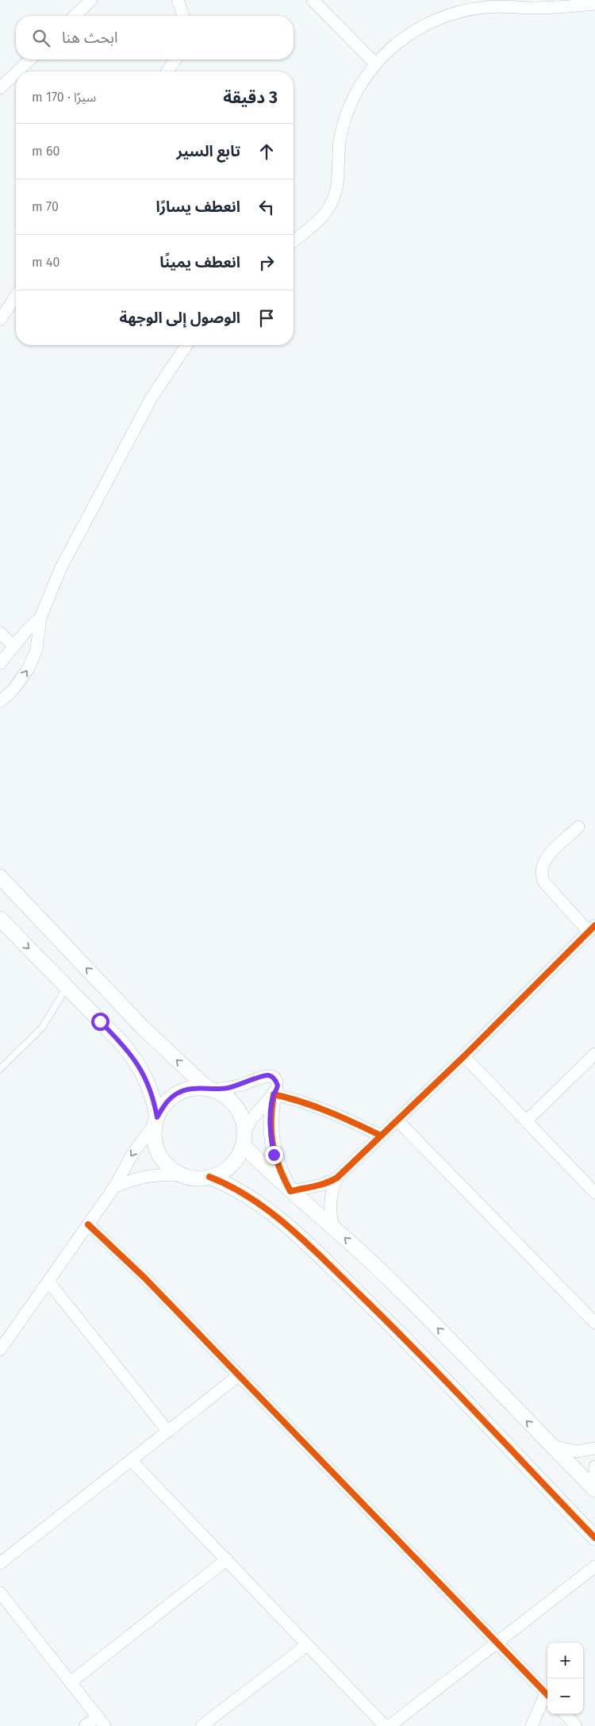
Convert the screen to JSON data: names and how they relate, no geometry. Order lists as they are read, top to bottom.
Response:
{
  "page": {
    "search": "ابحث هنا",
    "heading": ["3 دقيقة", "سيرًا · 170 m"],
    "list": [
      ["تابع السير", "60 m"],
      ["انعطف يسارًا", "70 m"],
      ["انعطف يمينًا", "40 m"],
      "الوصول إلى الوجهة"
    ],
    "map_buttons": ["+", "−"]
  }
}
